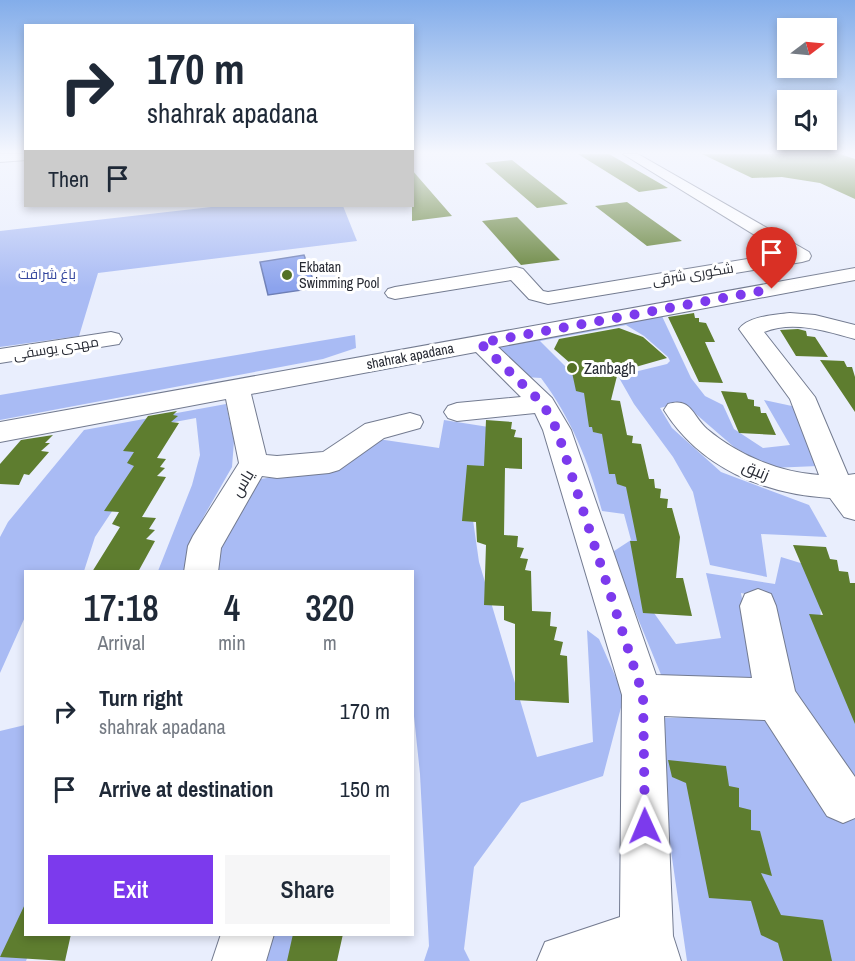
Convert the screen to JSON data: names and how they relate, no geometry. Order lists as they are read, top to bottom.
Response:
{
  "streets": {
    "street": [
      "شکوری شرقی",
      "مهدی یوسفی",
      "shahrak apadana",
      "زنبق",
      "یاس"
    ]
  },
  "crossings": [
    ["shahrak apadana", "یاس"]
  ],
  "parks": ["باغ شرافت"],
  "places": ["Ekbatan Swimming Pool", "Zanbagh"],
  "north": "right",
  "page": {
    "turn": ["170 m", "shahrak apadana"],
    "then": "Then",
    "eta": [
      "17:18",
      "Arrival",
      "4",
      "min",
      "320",
      "m"
    ],
    "list": [
      {
        "name": "Turn right",
        "note": "shahrak apadana",
        "value": "170 m"
      },
      {
        "name": "Arrive at destination",
        "value": "150 m"
      }
    ],
    "buttons": ["Exit", "Share"]
  }
}
